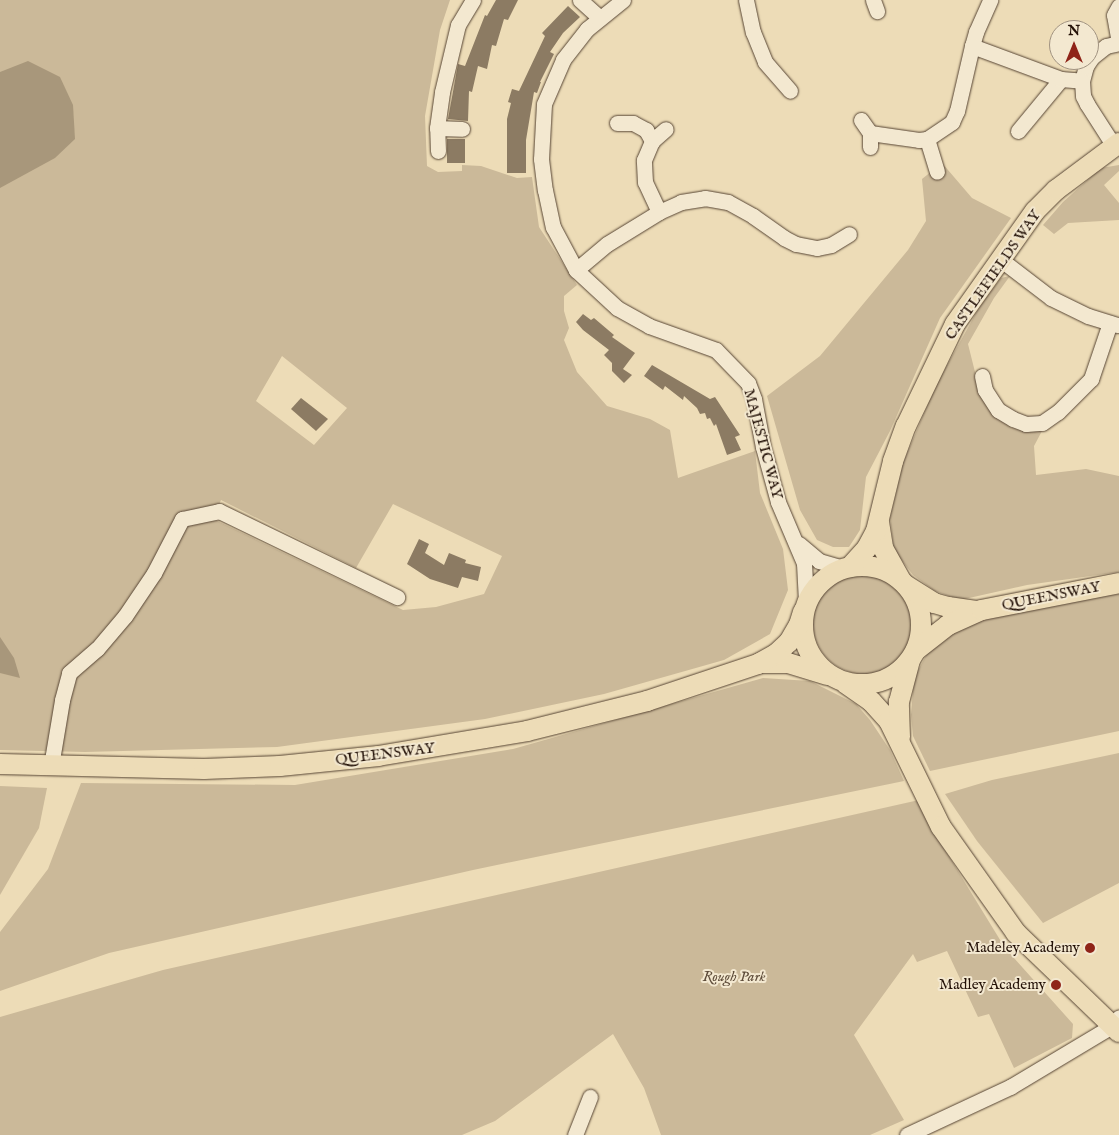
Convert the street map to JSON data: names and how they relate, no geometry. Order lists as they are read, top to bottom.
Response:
{
  "streets": {
    "main road": ["CASTLEFIELDS WAY", "QUEENSWAY"],
    "street": ["MAJESTIC WAY"]
  },
  "crossings": [
    ["CASTLEFIELDS WAY", "MAJESTIC WAY"],
    ["CASTLEFIELDS WAY", "QUEENSWAY"],
    ["MAJESTIC WAY", "QUEENSWAY"]
  ],
  "parks": ["Rough Park"],
  "places": ["Madeley Academy", "Madley Academy"],
  "north": "top"
}
